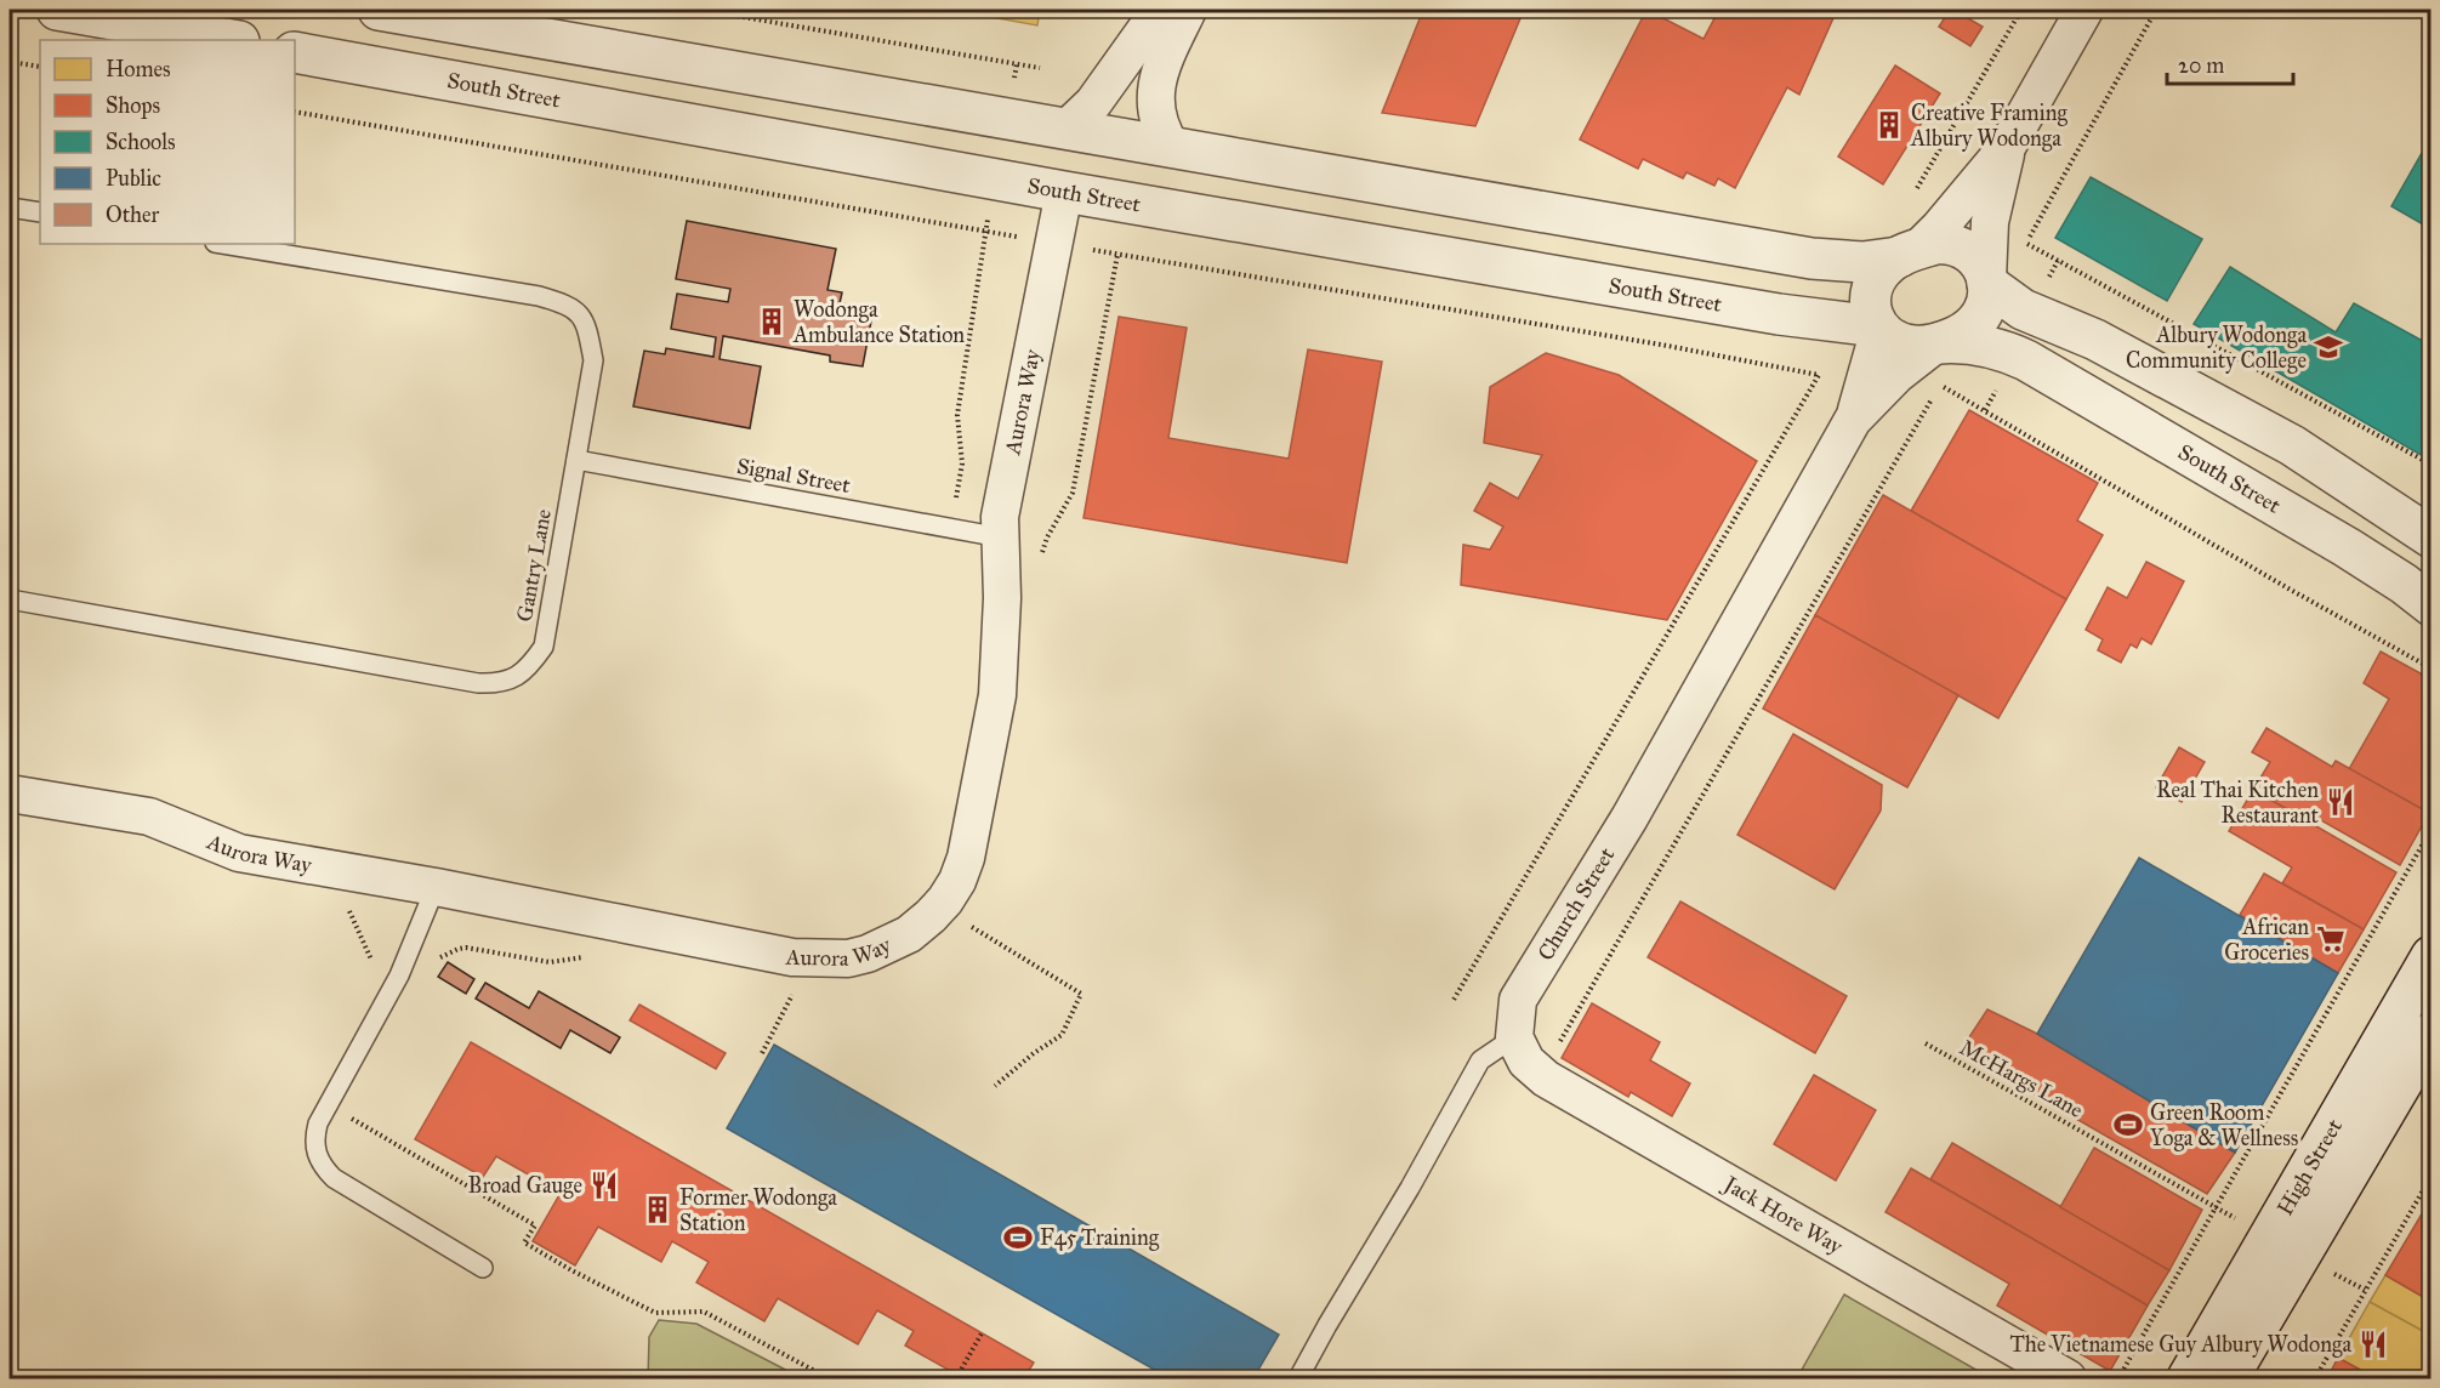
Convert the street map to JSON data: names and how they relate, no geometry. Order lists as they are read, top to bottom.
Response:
{
  "streets": {
    "street": [
      "South Street",
      "Aurora Way",
      "Church Street",
      "High Street",
      "Jack Hore Way"
    ],
    "lane": ["Signal Street", "Gantry Lane"],
    "path": ["McHargs Lane"]
  },
  "crossings": [
    ["South Street", "Aurora Way"],
    ["South Street", "Church Street"],
    ["Aurora Way", "Signal Street"],
    ["Signal Street", "Gantry Lane"],
    ["Church Street", "Jack Hore Way"]
  ],
  "places": {
    "building": ["Creative Framing Albury Wodonga", "Wodonga Ambulance Station", "Former Wodonga Station"],
    "school or university": ["Albury Wodonga Community College"],
    "restaurant": ["Real Thai Kitchen Restaurant", "Broad Gauge", "The Vietnamese Guy Albury Wodonga"],
    "supermarket": ["African Groceries"],
    "sports": ["Green Room Yoga & Wellness", "F45 Training"]
  },
  "legend": [
    "Homes",
    "Shops",
    "Schools",
    "Public",
    "Other"
  ],
  "scale_bar": "20 m"
}
